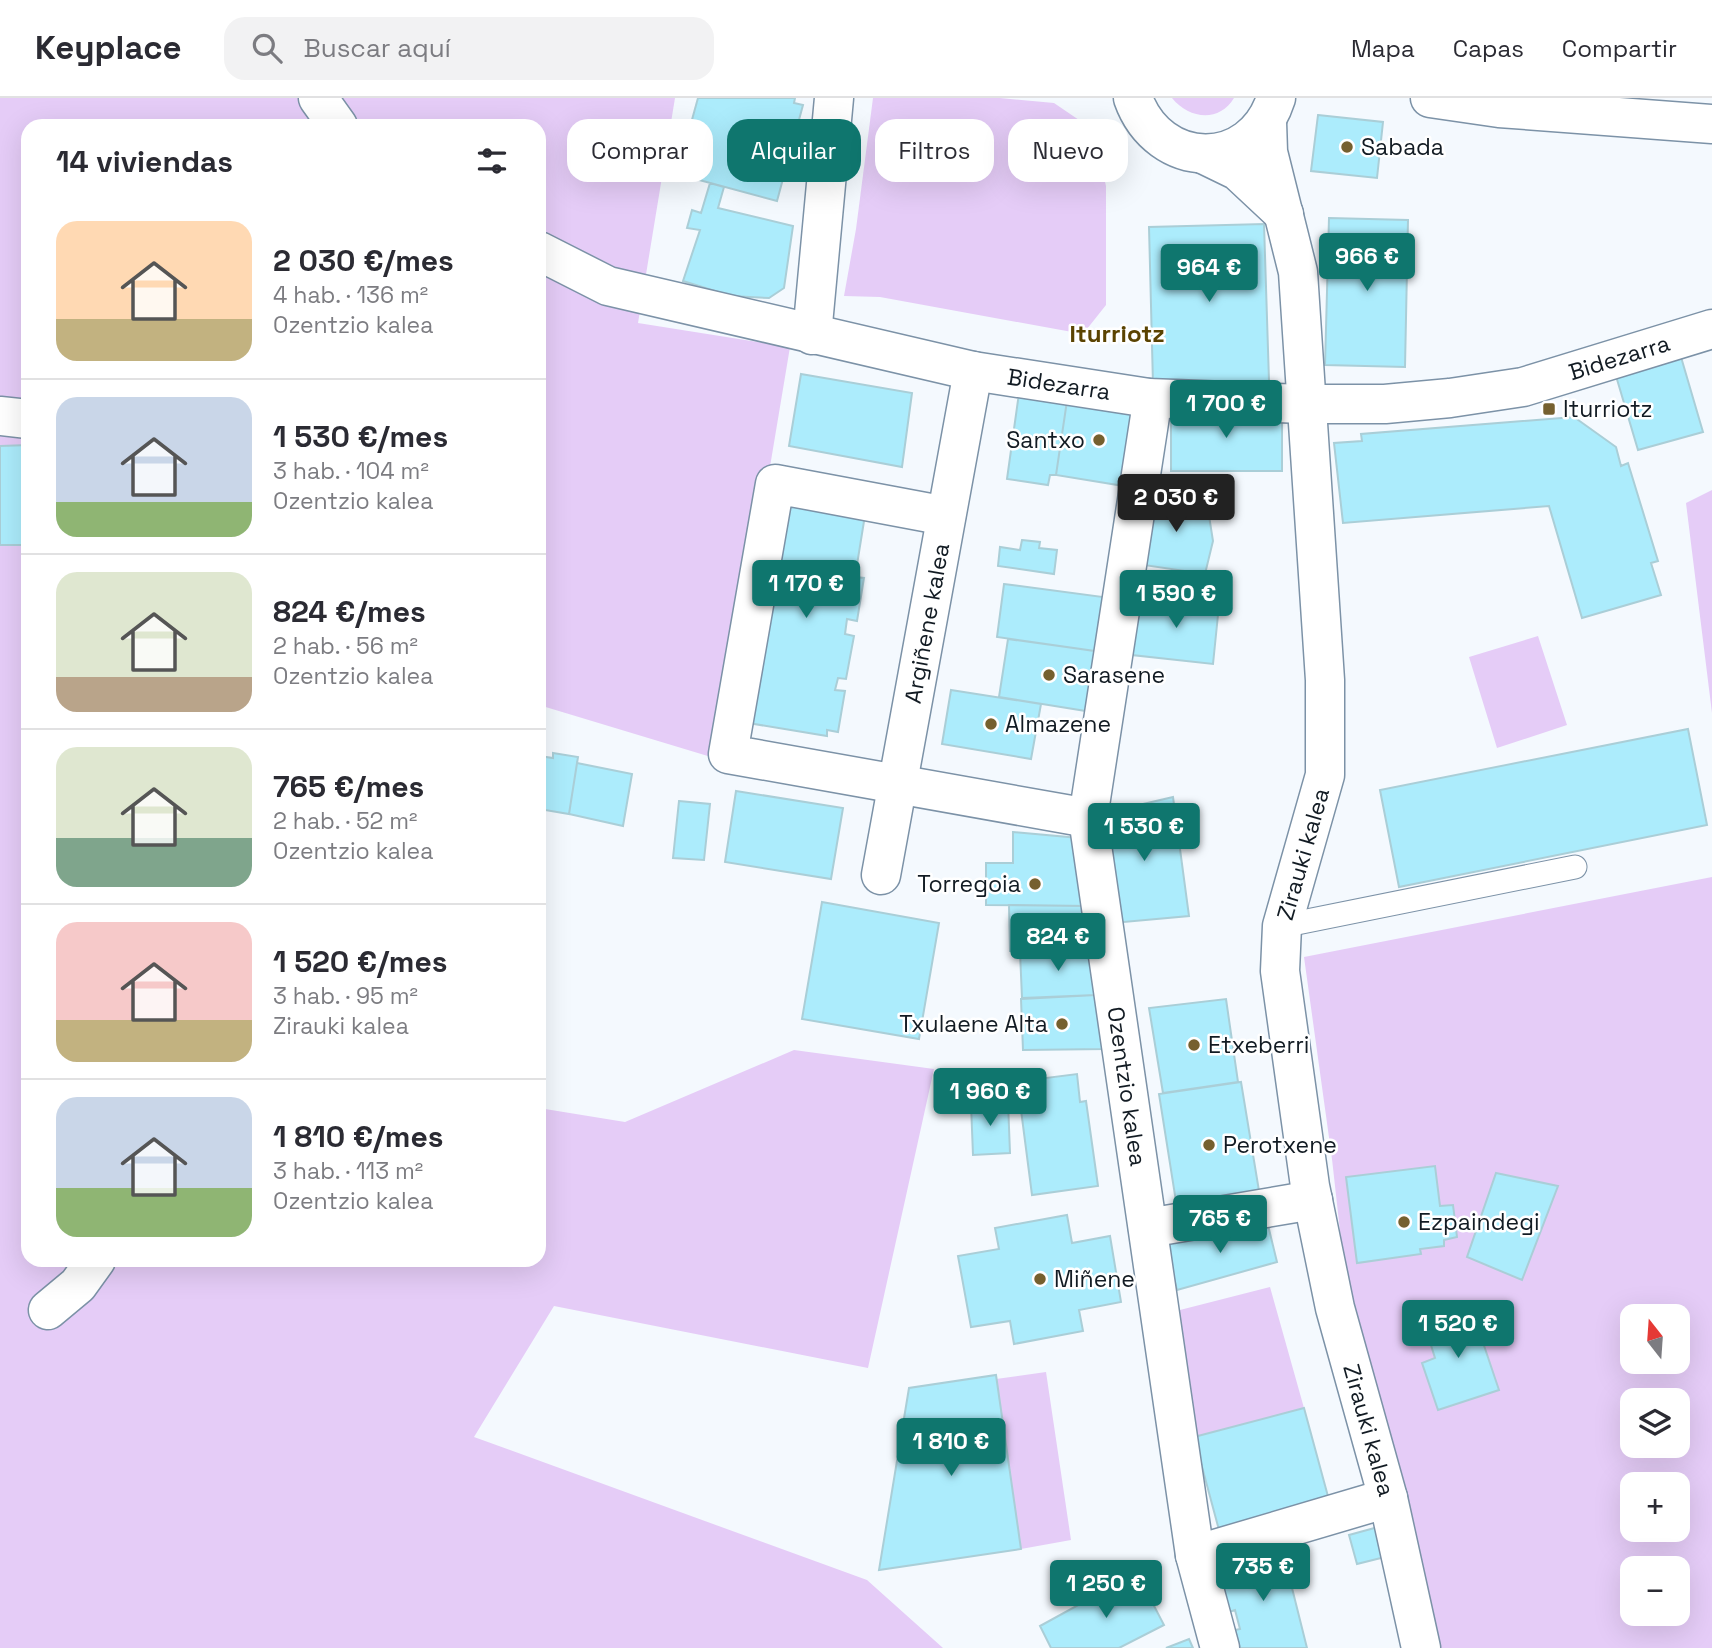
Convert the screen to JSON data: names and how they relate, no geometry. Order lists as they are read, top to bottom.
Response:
{
  "streets": {
    "street": [
      "Bidezarra",
      "Argiñene kalea",
      "Zirauki kalea",
      "Ozentzio kalea"
    ]
  },
  "crossings": [
    ["Bidezarra", "Argiñene kalea"],
    ["Bidezarra", "Zirauki kalea"],
    ["Bidezarra", "Ozentzio kalea"]
  ],
  "districts": ["Iturriotz"],
  "places": {
    "other": [
      "Sabada",
      "Santxo",
      "Sarasene",
      "Almazene",
      "Torregoia",
      "Txulaene Alta",
      "Etxeberri",
      "Perotxene",
      "Ezpaindegi",
      "Miñene"
    ],
    "transit": ["Iturriotz"]
  },
  "north": "top",
  "page": {
    "header": "Keyplace",
    "search": "Buscar aquí",
    "nav": ["Mapa", "Capas", "Compartir"],
    "chip": [
      "Comprar",
      "Alquilar",
      "Filtros",
      "Nuevo"
    ],
    "heading": "14 viviendas",
    "list": [
      {
        "name": "2 030 €/mes",
        "note": "4 hab. · 136 m² · Ozentzio kalea"
      },
      {
        "name": "1 530 €/mes",
        "note": "3 hab. · 104 m² · Ozentzio kalea"
      },
      {
        "name": "824 €/mes",
        "note": "2 hab. · 56 m² · Ozentzio kalea"
      },
      {
        "name": "765 €/mes",
        "note": "2 hab. · 52 m² · Ozentzio kalea"
      },
      {
        "name": "1 520 €/mes",
        "note": "3 hab. · 95 m² · Zirauki kalea"
      },
      {
        "name": "1 810 €/mes",
        "note": "3 hab. · 113 m² · Ozentzio kalea"
      }
    ],
    "price": [
      "966 €",
      "964 €",
      "1 700 €",
      "2 030 €",
      "1 170 €",
      "1 590 €",
      "1 530 €",
      "824 €",
      "1 960 €",
      "765 €",
      "1 520 €",
      "1 810 €",
      "735 €",
      "1 250 €"
    ],
    "map_buttons": ["+", "−"]
  }
}
